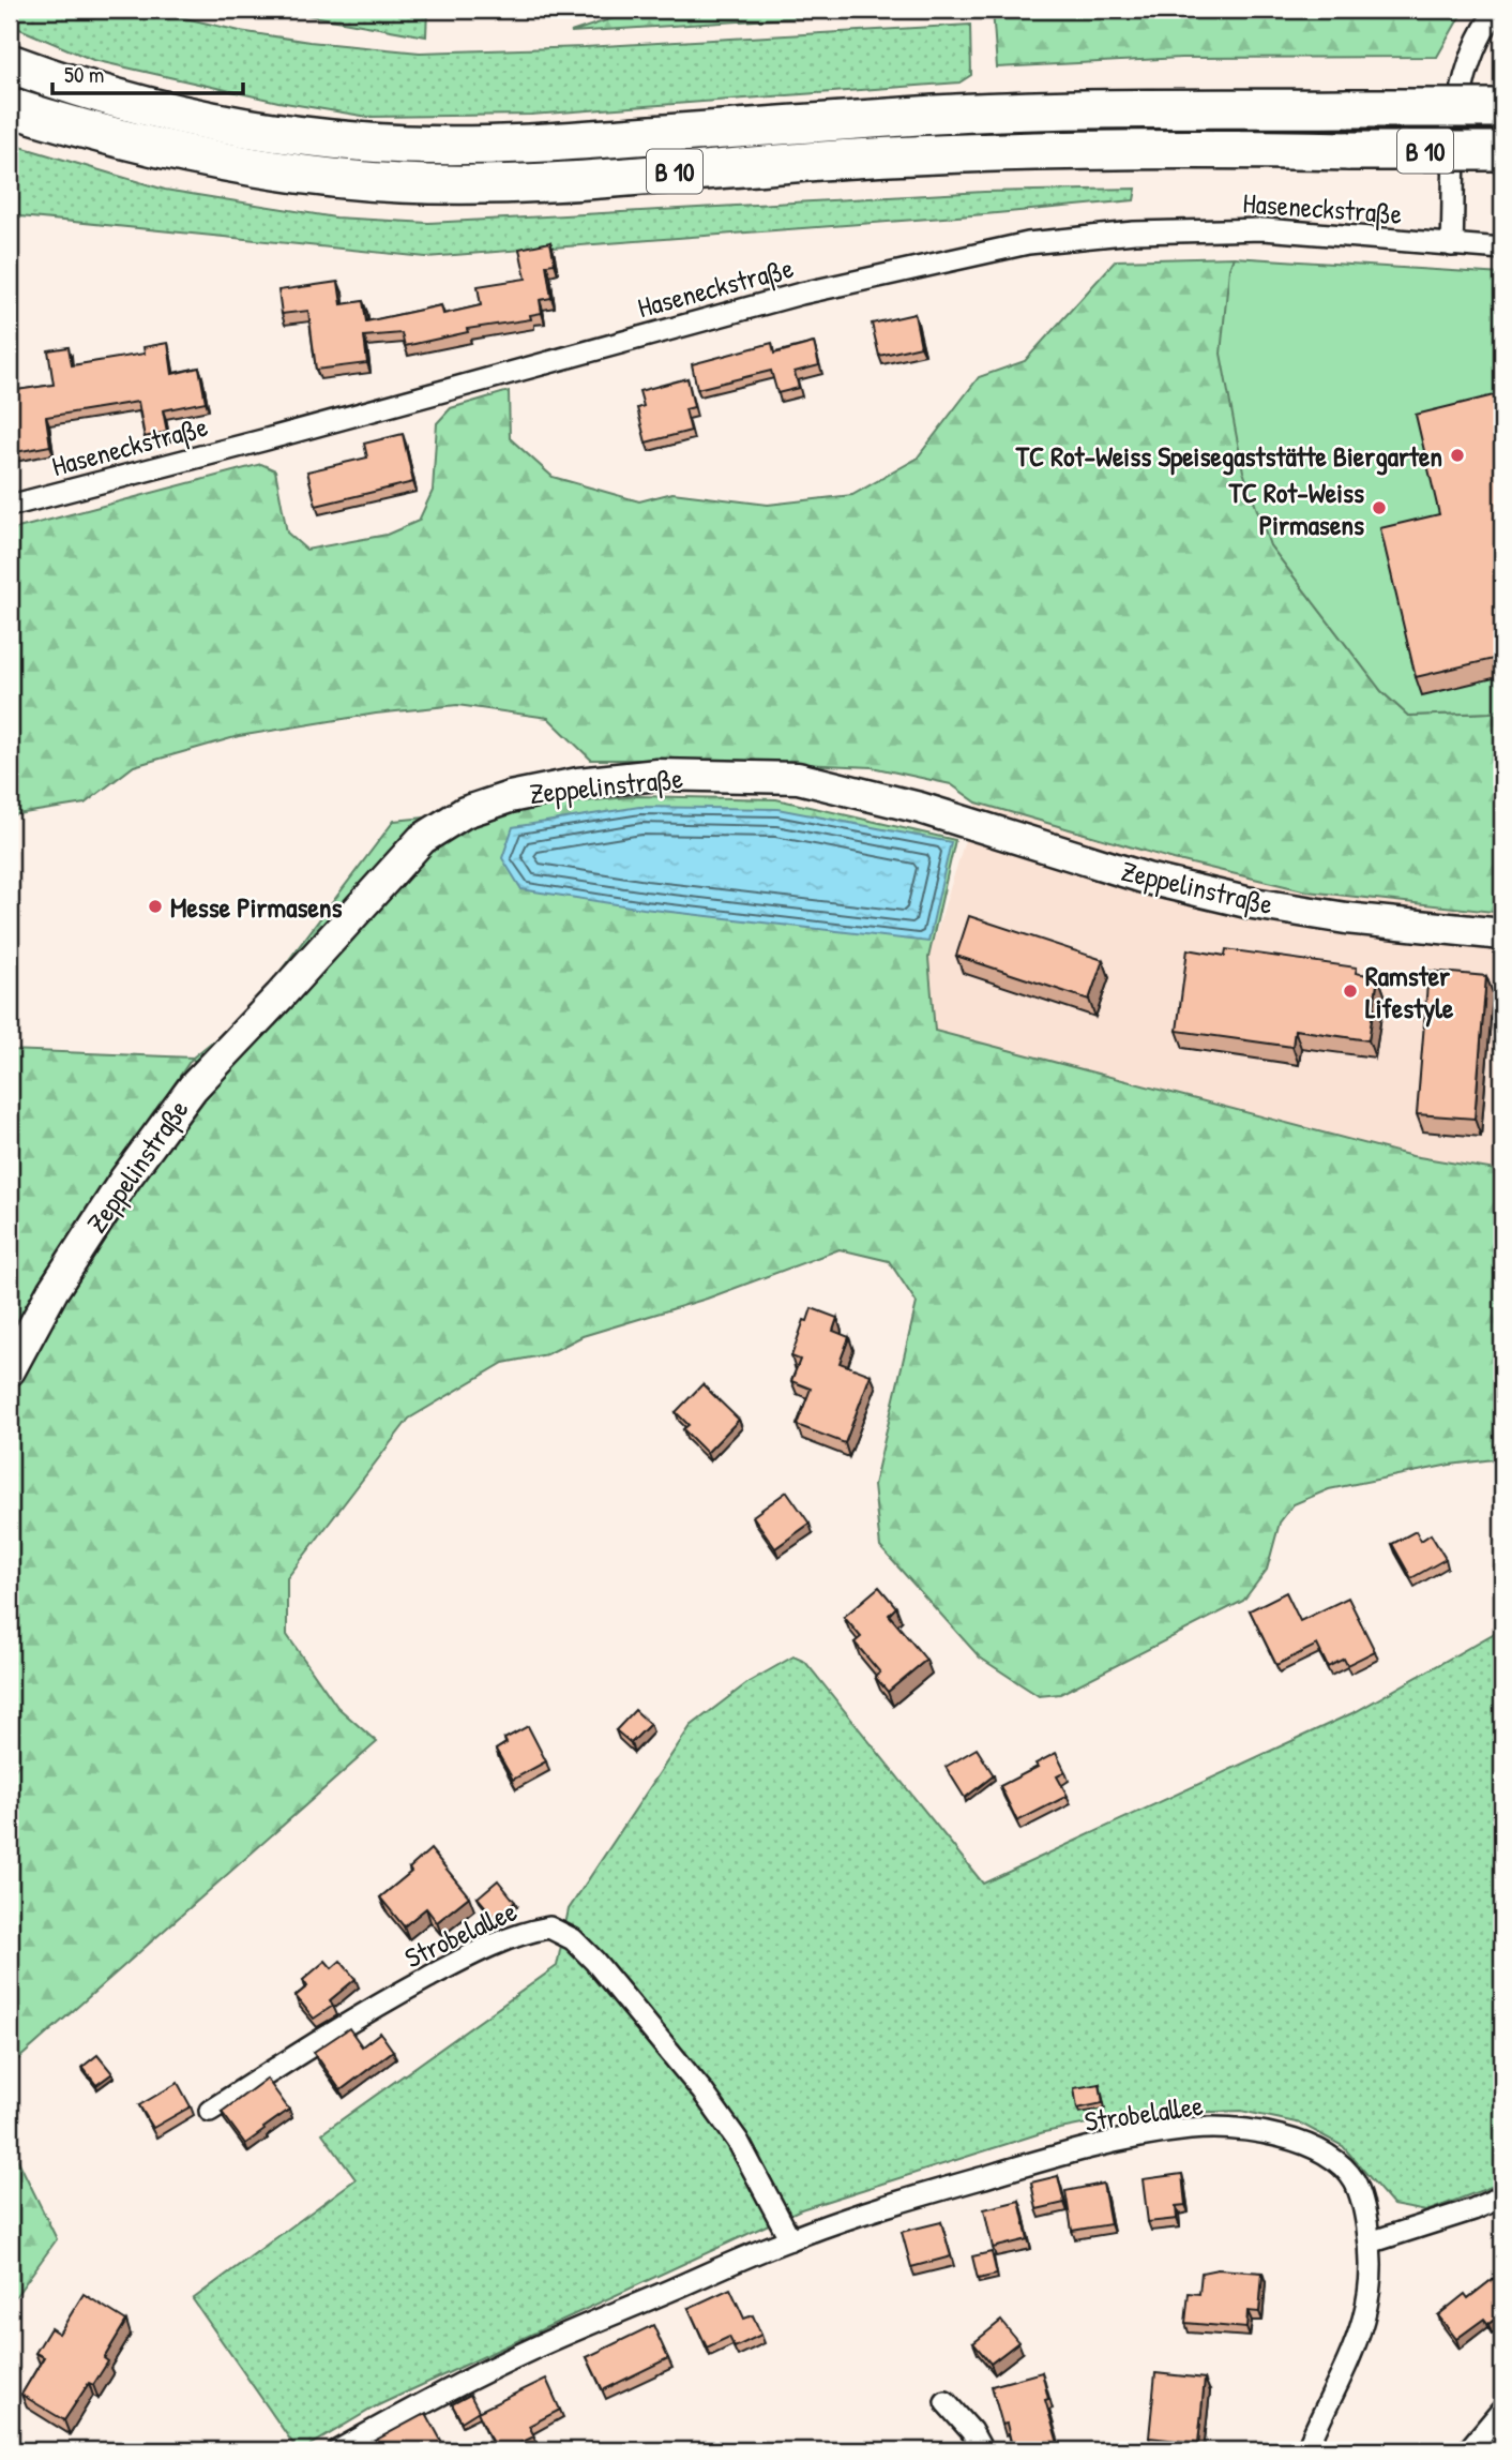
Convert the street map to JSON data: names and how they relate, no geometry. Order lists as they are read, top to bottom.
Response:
{
  "streets": {
    "highway": ["B 10"],
    "street": ["Haseneckstraße", "Zeppelinstraße", "Strobelallee"]
  },
  "places": [
    "TC Rot-Weiss Speisegaststätte Biergarten",
    "TC Rot-Weiss Pirmasens",
    "Messe Pirmasens",
    "Ramster Lifestyle"
  ],
  "scale_bar": "50 m"
}
